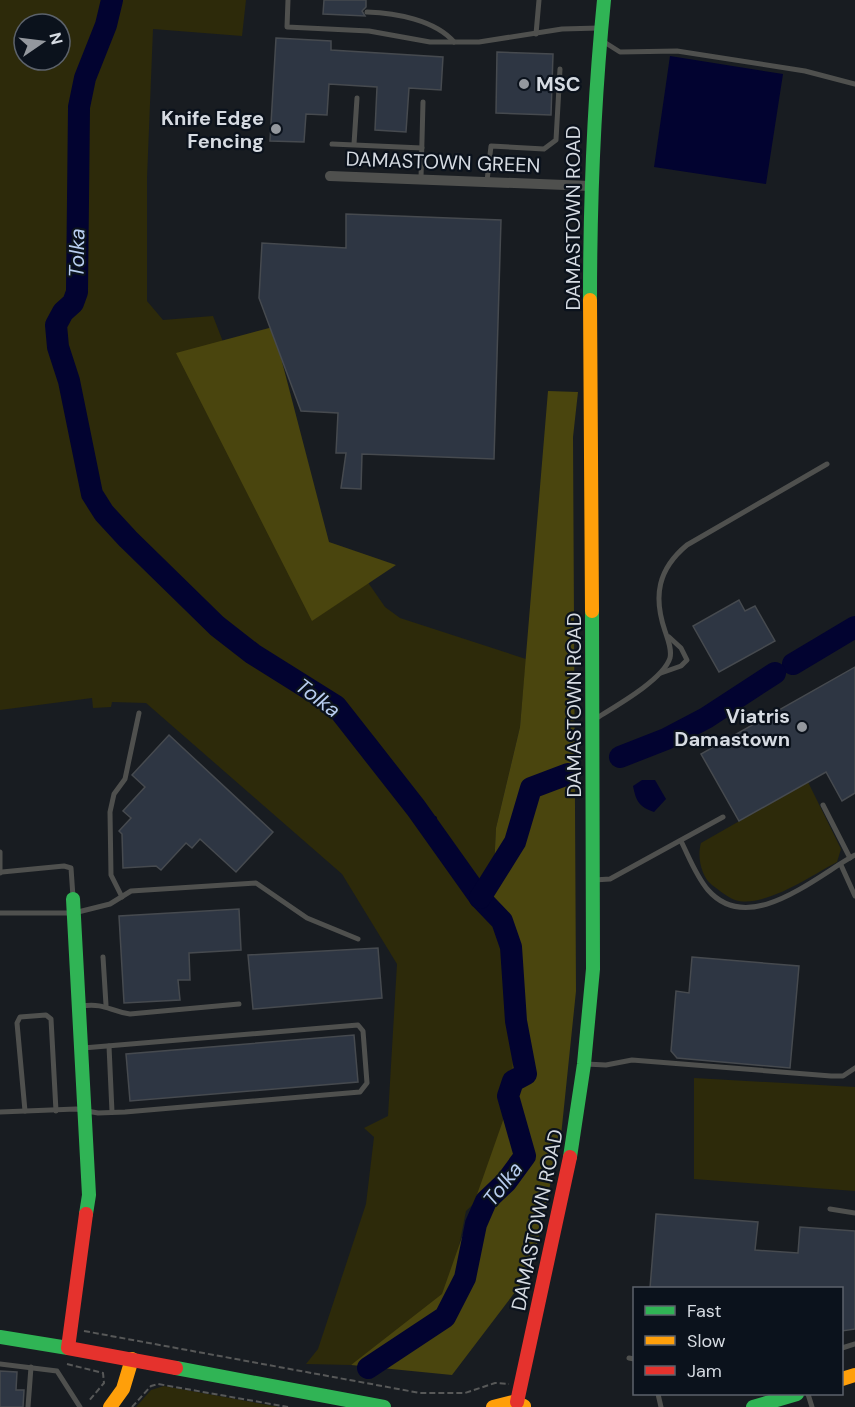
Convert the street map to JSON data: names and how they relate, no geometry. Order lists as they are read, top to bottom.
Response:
{
  "streets": {
    "main road": ["DAMASTOWN ROAD"],
    "street": ["DAMASTOWN GREEN"]
  },
  "crossings": [
    ["DAMASTOWN GREEN", "DAMASTOWN ROAD"]
  ],
  "water": ["Tolka"],
  "places": ["MSC", "Knife Edge Fencing", "Viatris Damastown"],
  "legend": ["Fast", "Slow", "Jam"],
  "north": "right"
}
